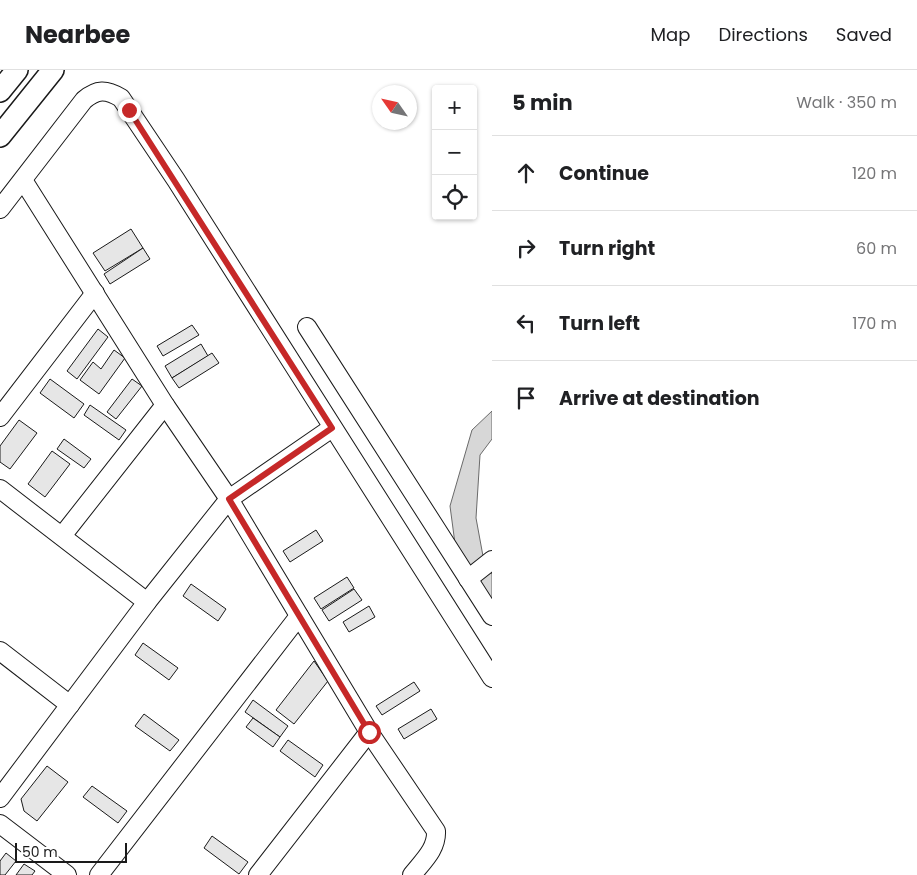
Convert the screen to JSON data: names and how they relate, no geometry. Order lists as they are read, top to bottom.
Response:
{
  "scale_bar": "50 m",
  "north": "top left",
  "page": {
    "header": "Nearbee",
    "nav": ["Map", "Directions", "Saved"],
    "heading": ["5 min", "Walk · 350 m"],
    "map_buttons": ["+", "−"],
    "list": [
      ["Continue", "120 m"],
      ["Turn right", "60 m"],
      ["Turn left", "170 m"],
      "Arrive at destination"
    ],
    "scale": "50 m"
  }
}
